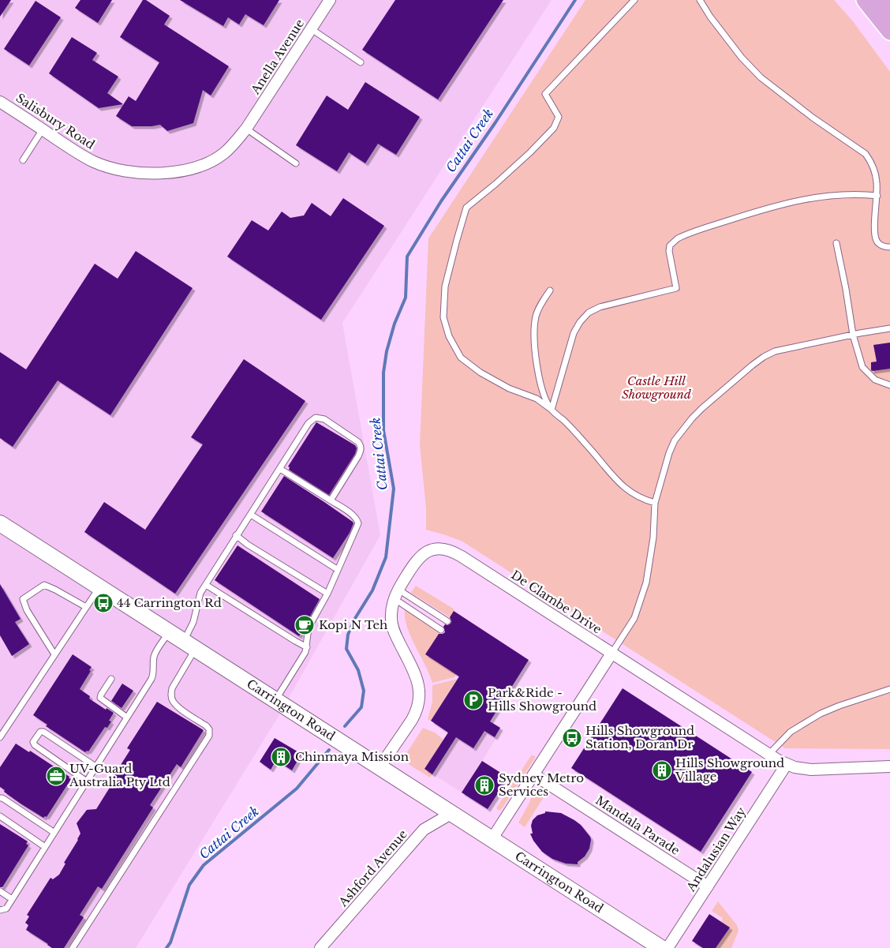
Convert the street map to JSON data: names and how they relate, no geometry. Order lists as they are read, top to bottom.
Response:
{
  "streets": {
    "main road": ["Carrington Road"],
    "street": [
      "Anella Avenue",
      "Salisbury Road",
      "De Clambe Drive",
      "Mandala Parade",
      "Andalusian Way",
      "Ashford Avenue"
    ]
  },
  "crossings": [
    ["Anella Avenue", "Salisbury Road"],
    ["De Clambe Drive", "Carrington Road"],
    ["De Clambe Drive", "Andalusian Way"],
    ["Carrington Road", "Ashford Avenue"],
    ["Mandala Parade", "Andalusian Way"]
  ],
  "water": ["Cattai Creek"],
  "parks": ["Castle Hill Showground"],
  "places": {
    "bus stop": ["44 Carrington Rd", "Hills Showground Station, Doran Dr"],
    "cafe": ["Kopi N Teh"],
    "parking": ["Park&Ride - Hills Showground"],
    "building": ["Chinmaya Mission", "Hills Showground Village", "Sydney Metro Services"],
    "office": ["UV-Guard Australia Pty Ltd"]
  }
}
